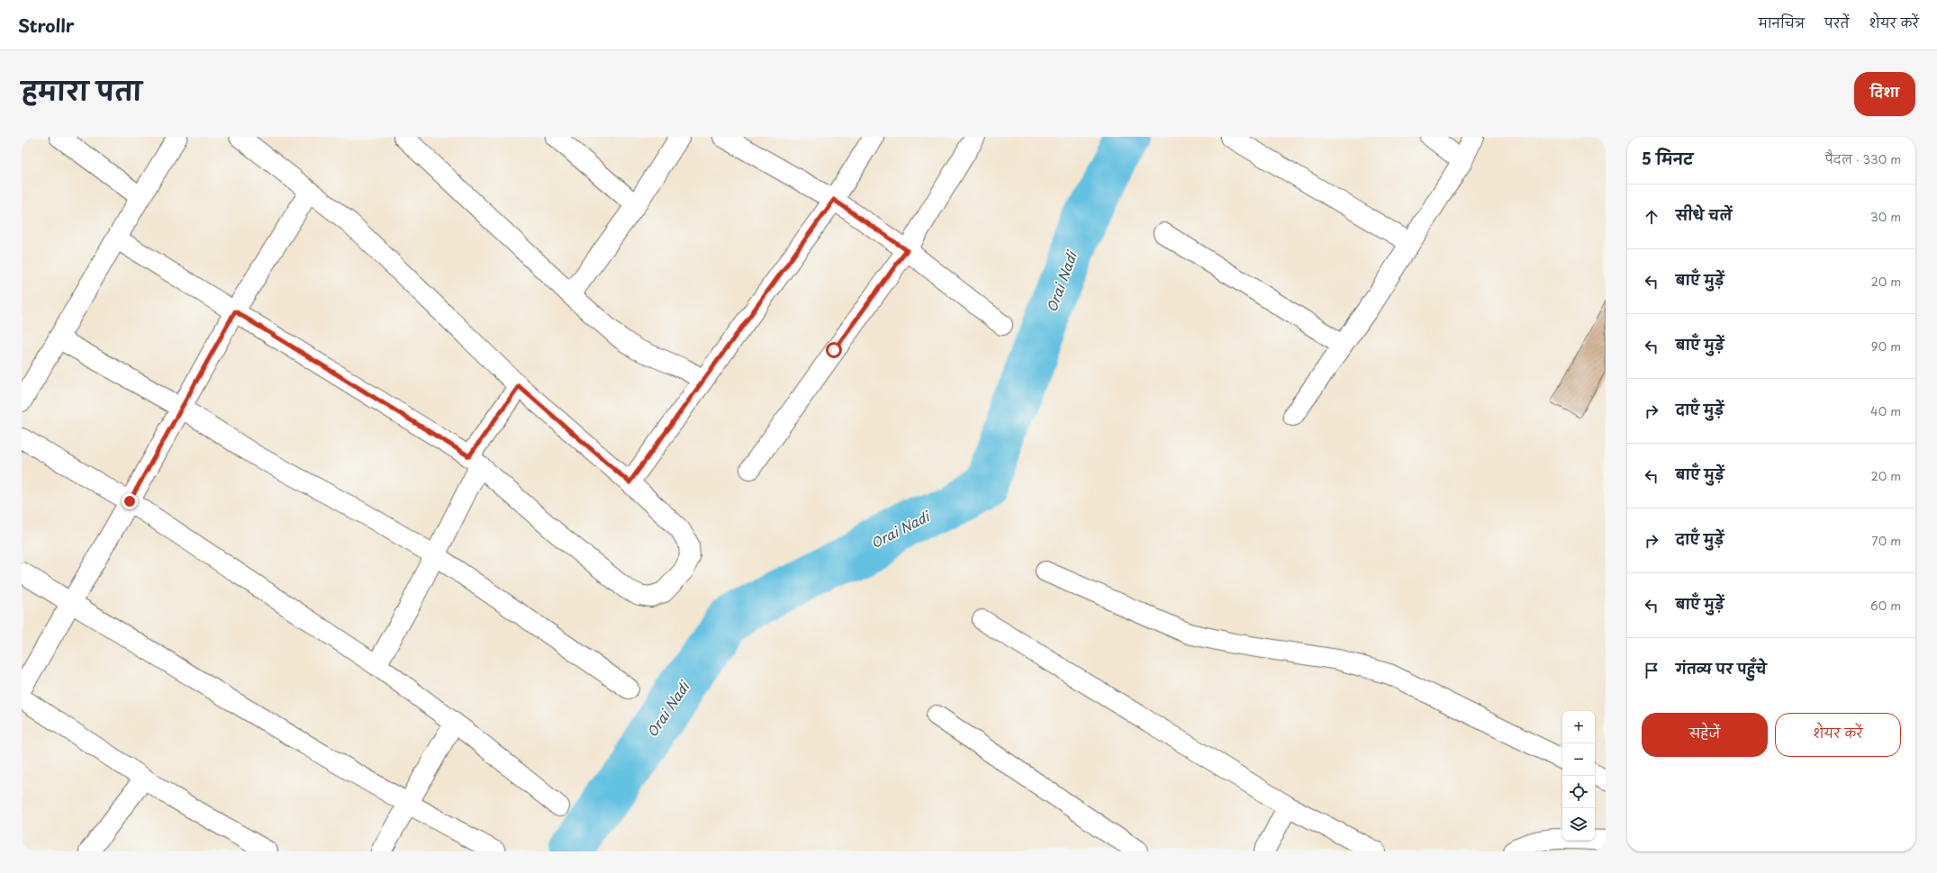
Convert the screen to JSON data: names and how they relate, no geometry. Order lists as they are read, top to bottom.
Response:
{
  "water": ["Orai Nadi"],
  "page": {
    "header": "Strollr",
    "nav": ["मानचित्र", "परतें", "शेयर करें"],
    "title": "हमारा पता",
    "buttons": [
      "दिशा",
      ["सहेजें", "शेयर करें"]
    ],
    "heading": ["5 मिनट", "पैदल · 330 m"],
    "list": [
      ["सीधे चलें", "30 m"],
      ["बाएँ मुड़ें", "20 m"],
      ["बाएँ मुड़ें", "90 m"],
      ["दाएँ मुड़ें", "40 m"],
      ["बाएँ मुड़ें", "20 m"],
      ["दाएँ मुड़ें", "70 m"],
      ["बाएँ मुड़ें", "60 m"],
      "गंतव्य पर पहुँचे"
    ],
    "map_buttons": ["+", "−"]
  }
}
